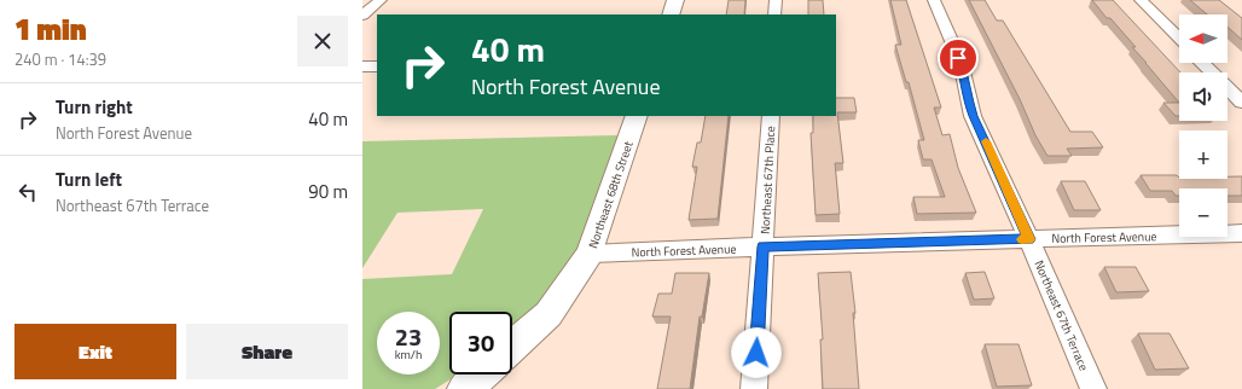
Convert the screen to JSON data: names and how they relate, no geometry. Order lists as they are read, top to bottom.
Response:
{
  "streets": {
    "street": [
      "Northeast 67th Place",
      "Northeast 68th Street",
      "North Forest Avenue",
      "Northeast 67th Terrace"
    ]
  },
  "crossings": [
    ["Northeast 67th Place", "North Forest Avenue"],
    ["Northeast 68th Street", "North Forest Avenue"],
    ["North Forest Avenue", "Northeast 67th Terrace"]
  ],
  "north": "left",
  "page": {
    "heading": ["1 min", "240 m · 14:39"],
    "map_buttons": ["+", "−"],
    "turn": ["40 m", "North Forest Avenue"],
    "list": [
      {
        "name": "Turn right",
        "note": "North Forest Avenue",
        "value": "40 m"
      },
      {
        "name": "Turn left",
        "note": "Northeast 67th Terrace",
        "value": "90 m"
      }
    ],
    "speed": "23 km/h",
    "limit": "30",
    "buttons": ["Exit", "Share"]
  }
}
